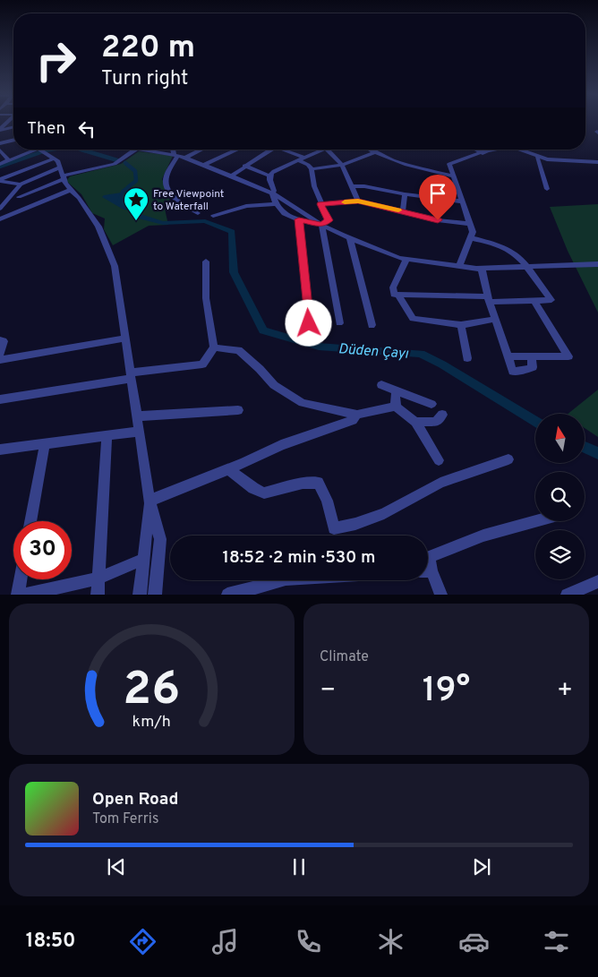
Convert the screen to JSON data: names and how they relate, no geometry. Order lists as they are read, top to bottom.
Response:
{
  "water": ["Düden Çayı"],
  "places": {
    "place": ["Free Viewpoint to Waterfall"]
  },
  "north": "top",
  "page": {
    "turn": ["220 m", "Turn right"],
    "then": "Then",
    "limit": "30",
    "trip": "18:52 · 2 min · 530 m",
    "tile": "Climate",
    "heat": ["−", "19°", "+"],
    "song": ["Open Road", "Tom Ferris"],
    "tabs": "18:50",
    "gauge": ["26", "km/h"]
  }
}
